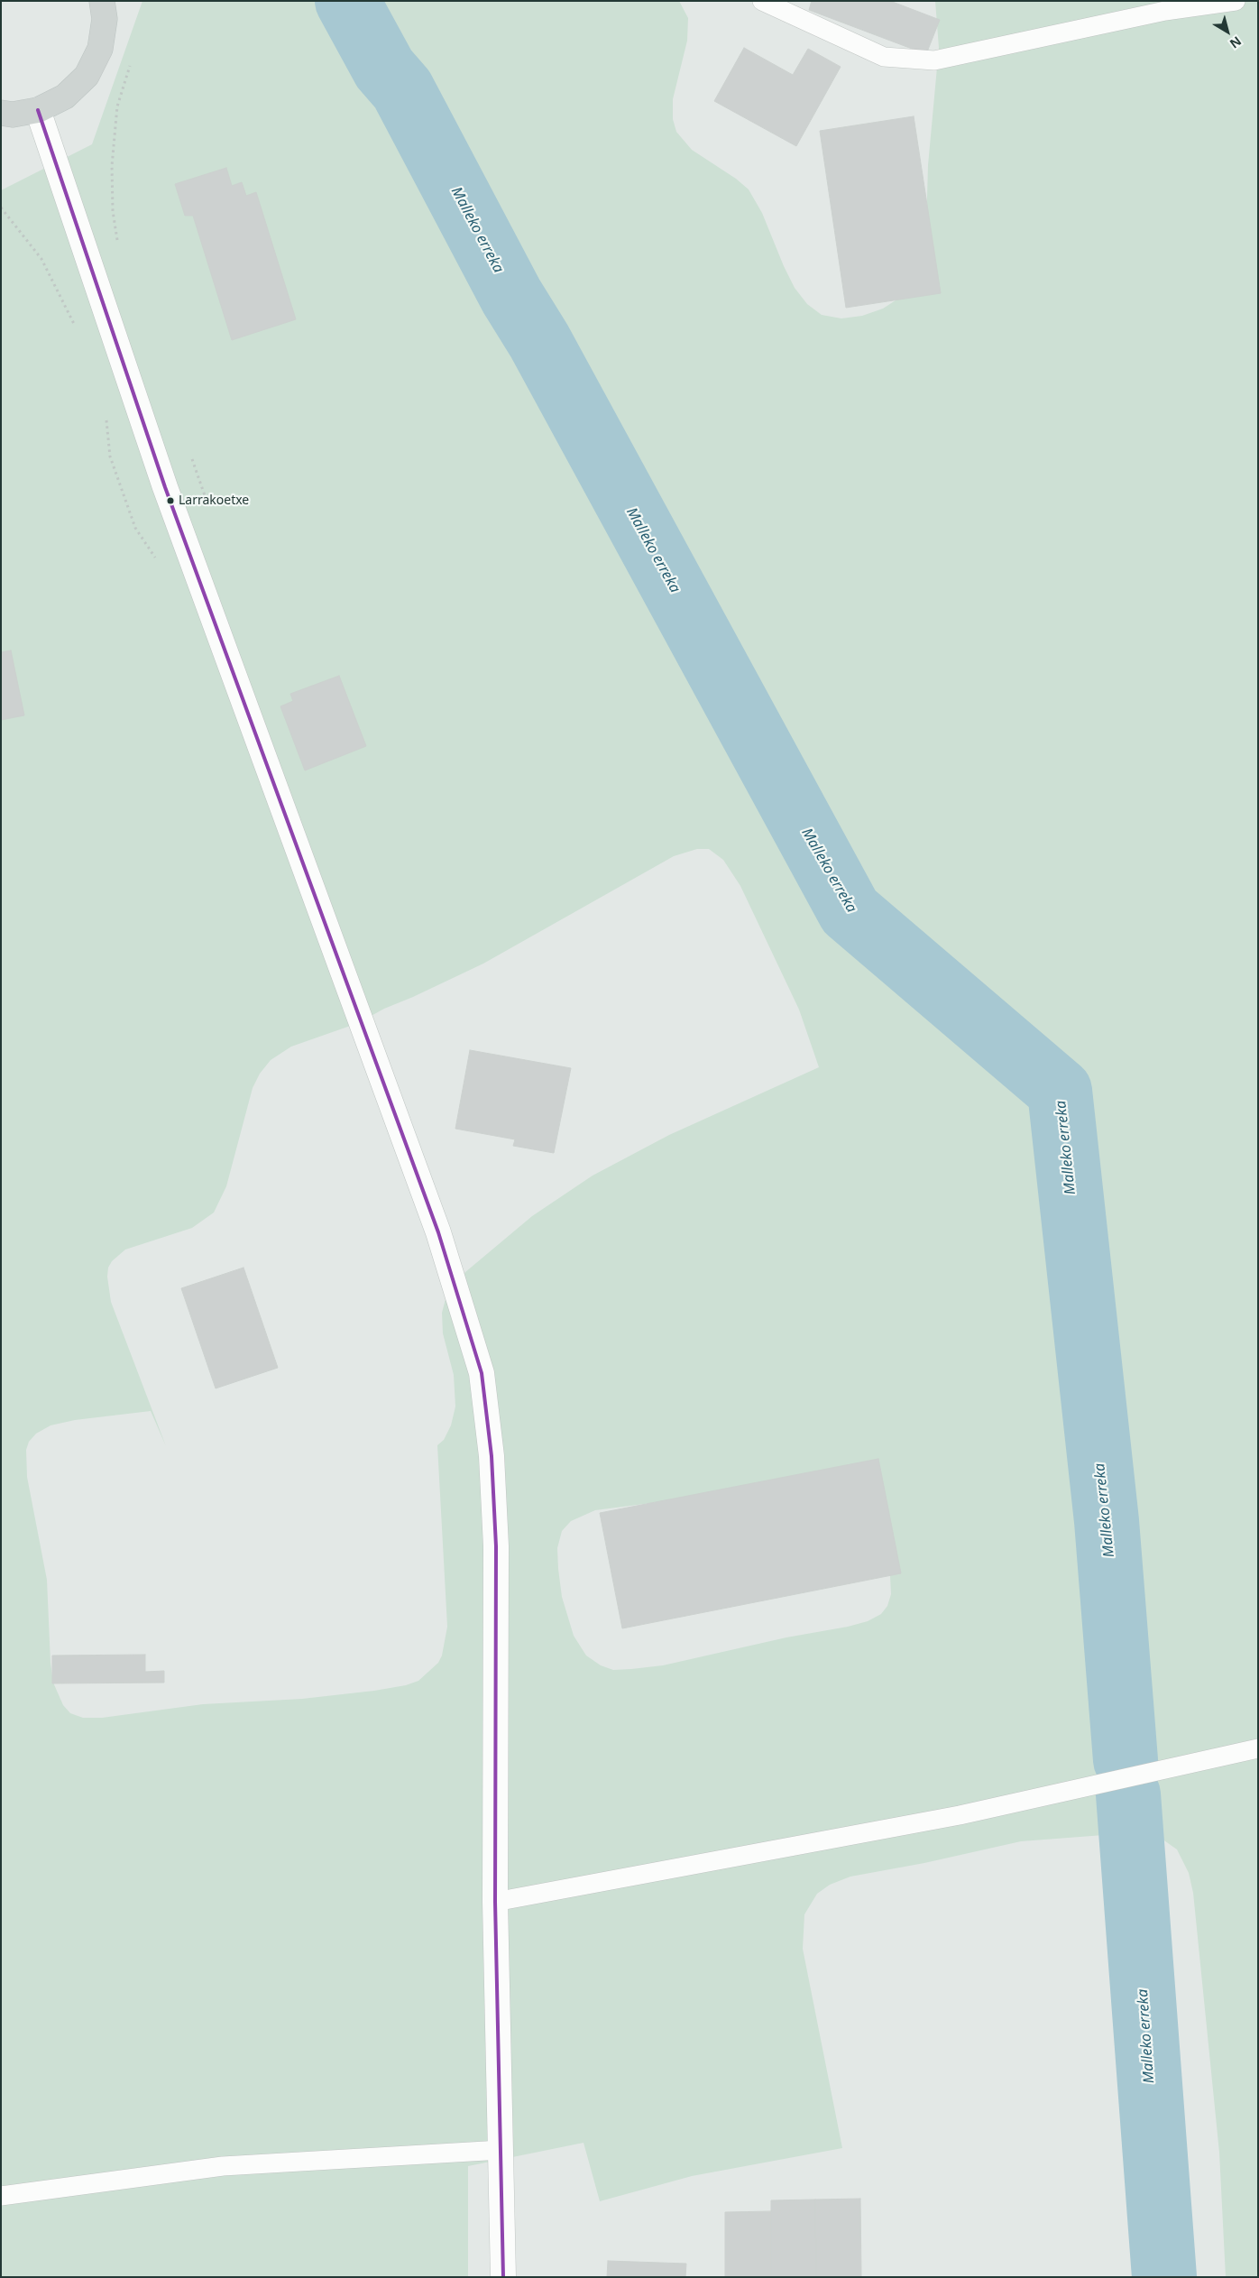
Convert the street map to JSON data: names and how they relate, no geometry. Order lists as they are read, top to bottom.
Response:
{
  "water": ["Malleko erreka"],
  "places": ["Larrakoetxe"],
  "north": "bottom right"
}
